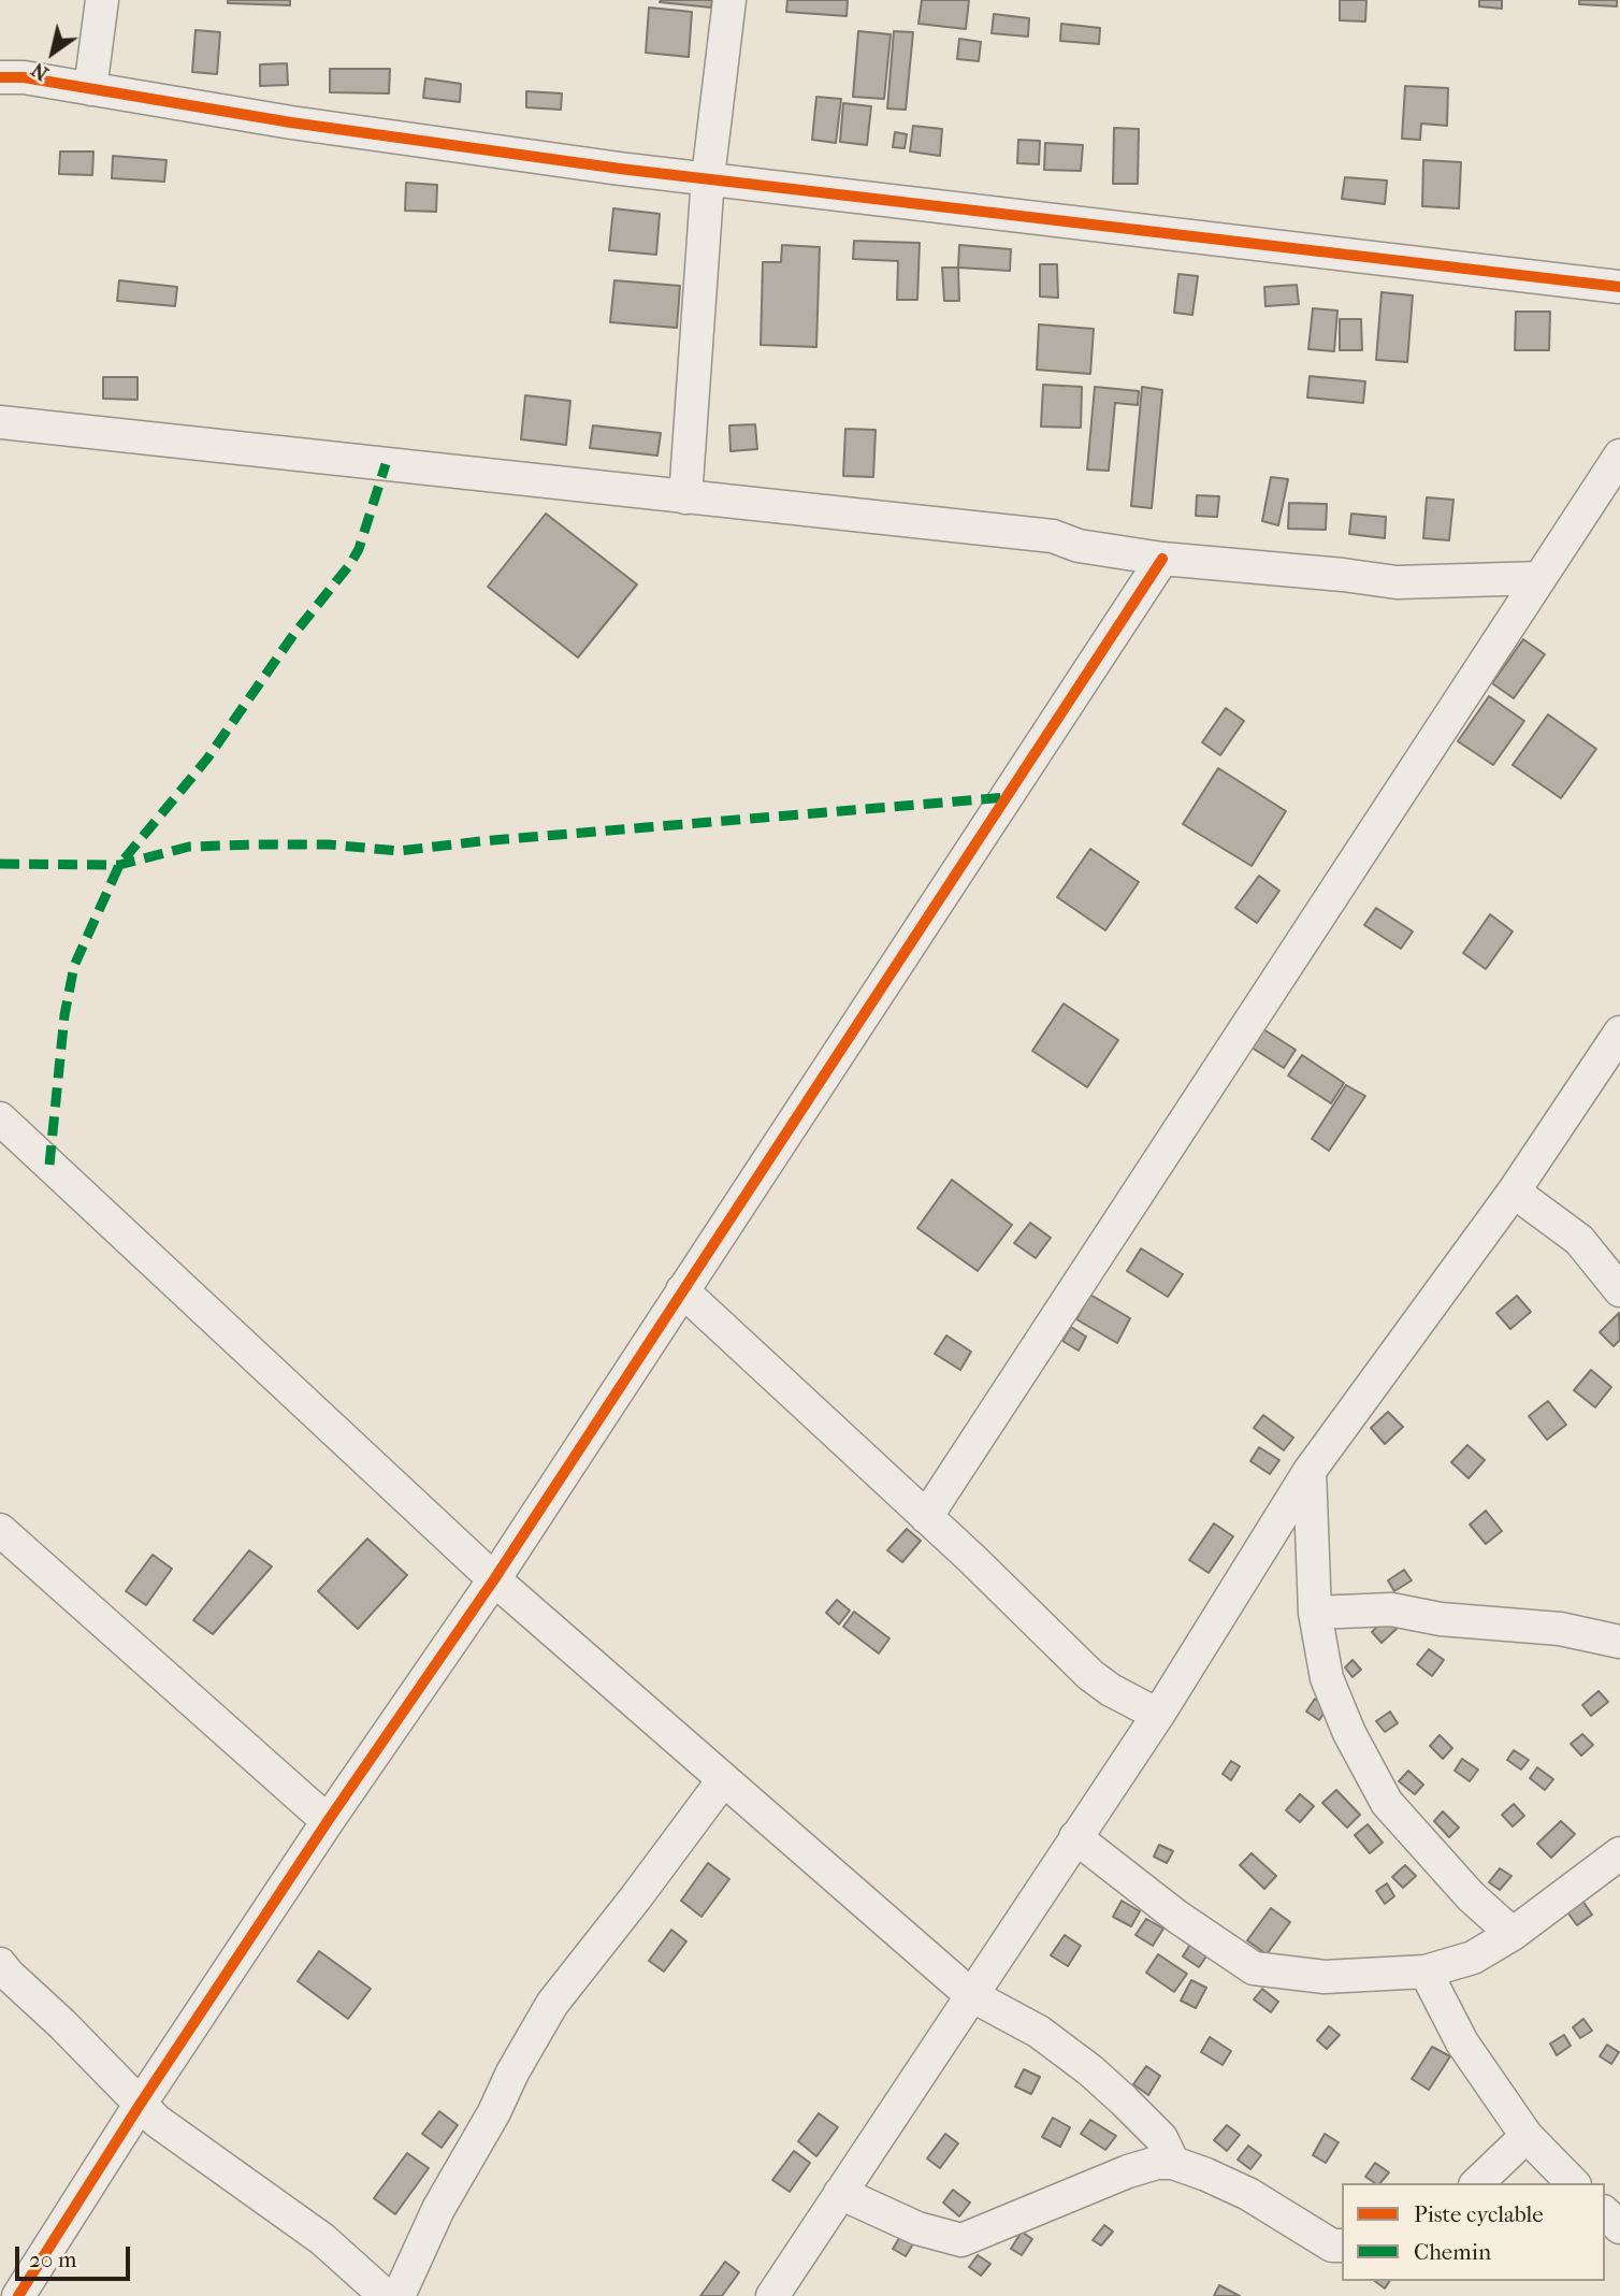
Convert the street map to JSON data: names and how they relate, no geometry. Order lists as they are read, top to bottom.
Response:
{
  "legend": ["Piste cyclable", "Chemin"],
  "scale_bar": "20 m",
  "north": "bottom left"
}
